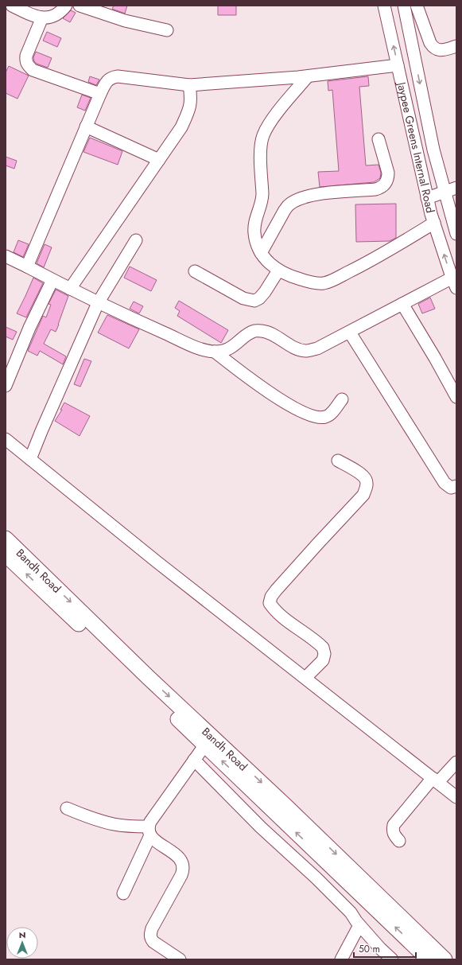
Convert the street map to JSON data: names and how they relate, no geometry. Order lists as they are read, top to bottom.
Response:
{
  "streets": {
    "main road": ["Bandh Road"],
    "street": ["Jaypee Greens Internal Road"]
  },
  "scale_bar": "50 m",
  "north": "top"
}
